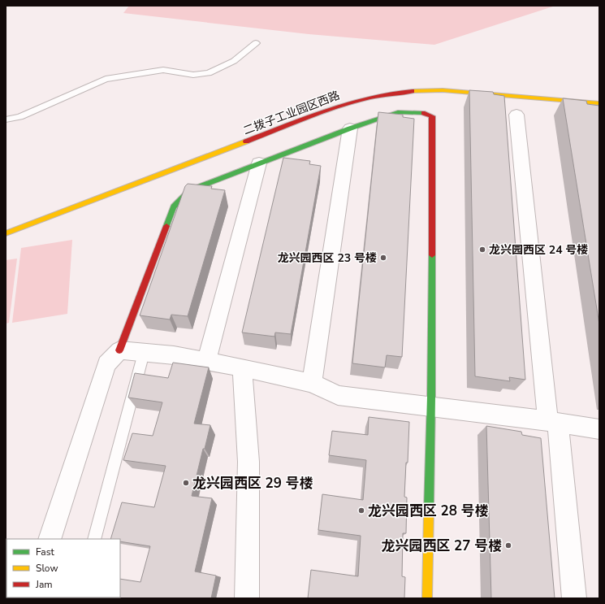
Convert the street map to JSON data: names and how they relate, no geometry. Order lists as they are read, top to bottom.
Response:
{
  "streets": {
    "street": ["二拨子工业园区西路"]
  },
  "places": [
    "龙兴园西区 24 号楼",
    "龙兴园西区 23 号楼",
    "龙兴园西区 29 号楼",
    "龙兴园西区 28 号楼",
    "龙兴园西区 27 号楼"
  ],
  "legend": ["Fast", "Slow", "Jam"]
}
